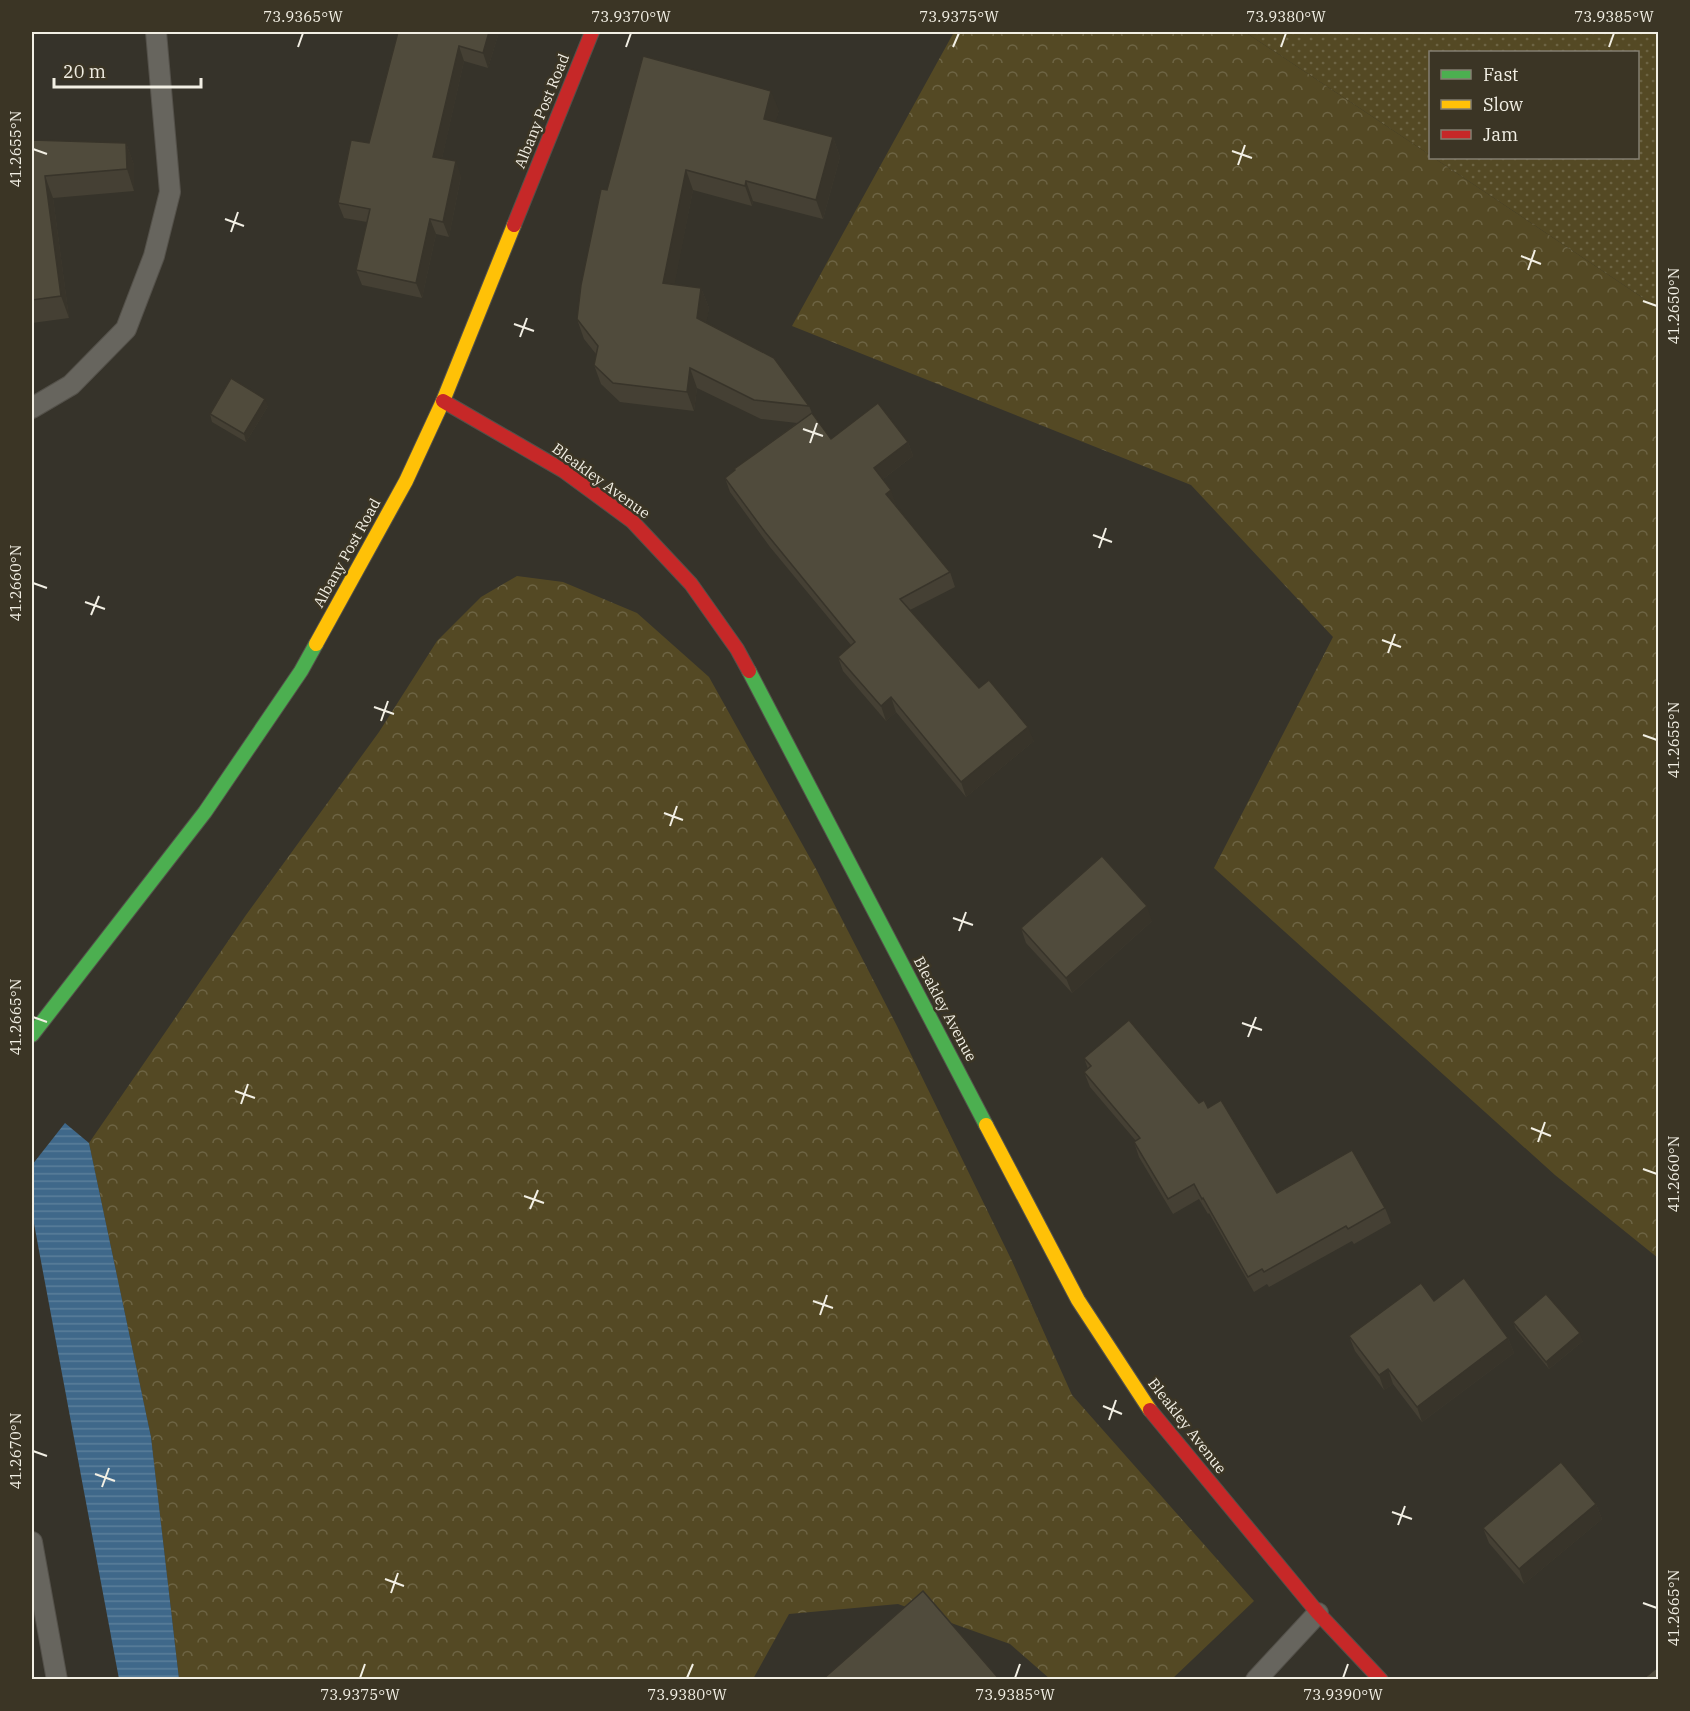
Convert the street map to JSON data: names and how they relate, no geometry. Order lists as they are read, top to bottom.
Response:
{
  "streets": {
    "street": ["Albany Post Road", "Bleakley Avenue"]
  },
  "crossings": [
    ["Albany Post Road", "Bleakley Avenue"]
  ],
  "legend": ["Fast", "Slow", "Jam"],
  "scale_bar": "20 m",
  "coordinates": [
    "73.9365°W",
    "73.9370°W",
    "73.9375°W",
    "73.9380°W",
    "73.9385°W",
    "41.2655°N",
    "41.2650°N",
    "41.2660°N",
    "41.2665°N",
    "41.2670°N",
    "73.9390°W"
  ]
}
